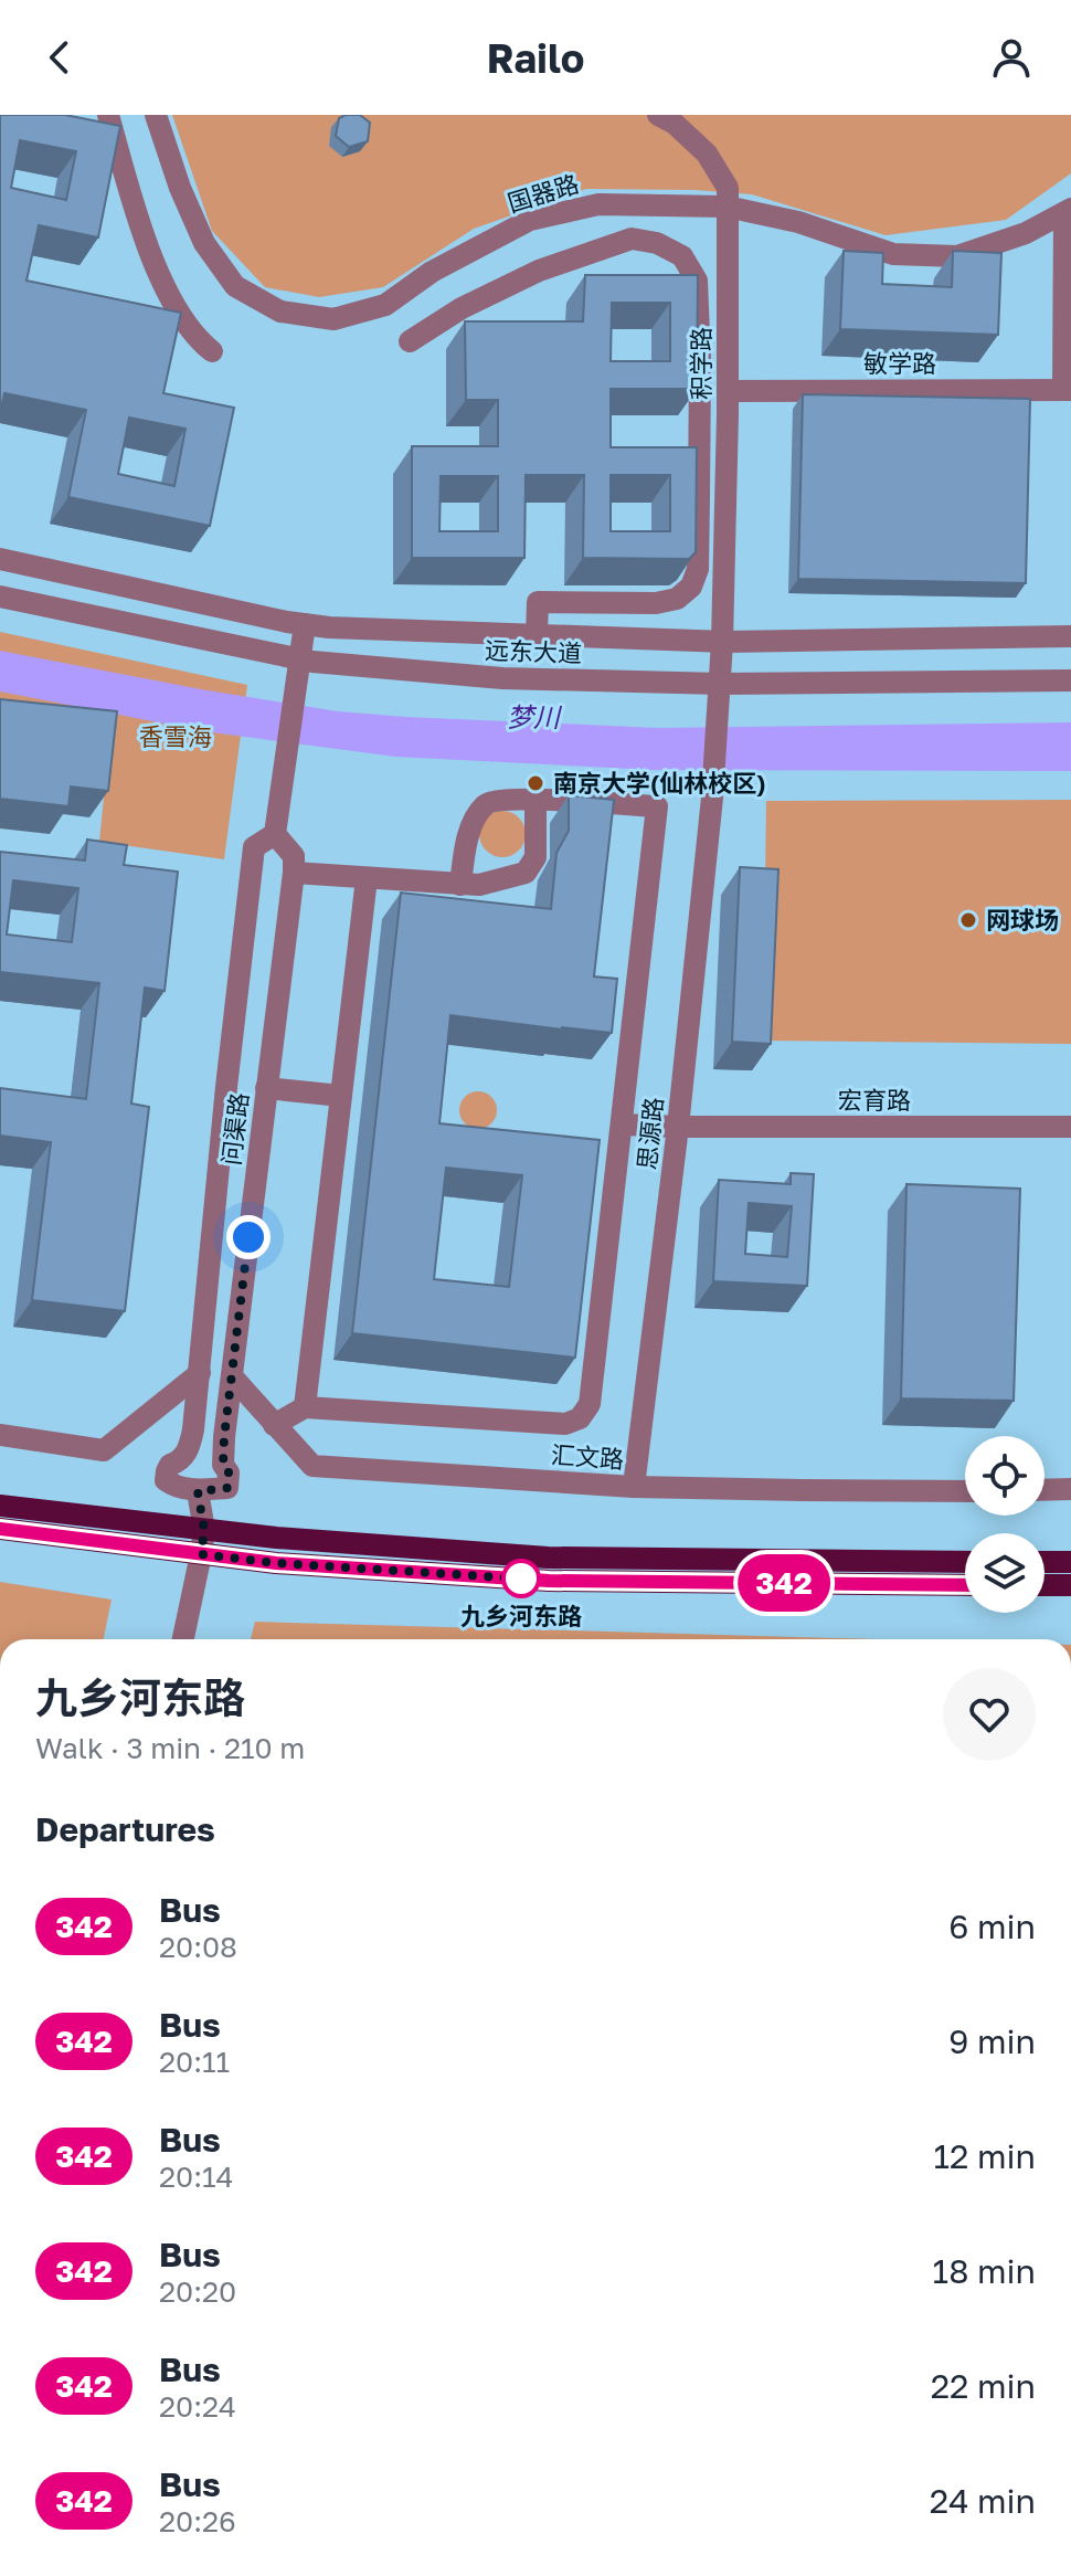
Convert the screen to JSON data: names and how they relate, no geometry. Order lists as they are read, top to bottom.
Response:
{
  "streets": {
    "street": [
      "国器路",
      "积学路",
      "敏学路",
      "远东大道",
      "宏育路",
      "问渠路",
      "思源路",
      "汇文路"
    ]
  },
  "crossings": [
    ["国器路", "积学路"],
    ["积学路", "敏学路"],
    ["积学路", "远东大道"],
    ["积学路", "思源路"],
    ["远东大道", "问渠路"],
    ["宏育路", "思源路"],
    ["问渠路", "汇文路"],
    ["思源路", "汇文路"]
  ],
  "water": ["梦川"],
  "parks": ["香雪海"],
  "places": ["南京大学(仙林校区)", "网球场", "九乡河东路"],
  "lines": ["bus line 342"],
  "page": {
    "header": "Railo",
    "on_map": "342",
    "heading": [
      ["九乡河东路", "Walk · 3 min · 210 m"],
      "Departures"
    ],
    "list": [
      {
        "mark": "342",
        "name": "Bus",
        "note": "20:08",
        "value": "6 min"
      },
      {
        "mark": "342",
        "name": "Bus",
        "note": "20:11",
        "value": "9 min"
      },
      {
        "mark": "342",
        "name": "Bus",
        "note": "20:14",
        "value": "12 min"
      },
      {
        "mark": "342",
        "name": "Bus",
        "note": "20:20",
        "value": "18 min"
      },
      {
        "mark": "342",
        "name": "Bus",
        "note": "20:24",
        "value": "22 min"
      },
      {
        "mark": "342",
        "name": "Bus",
        "note": "20:26",
        "value": "24 min"
      }
    ]
  }
}
